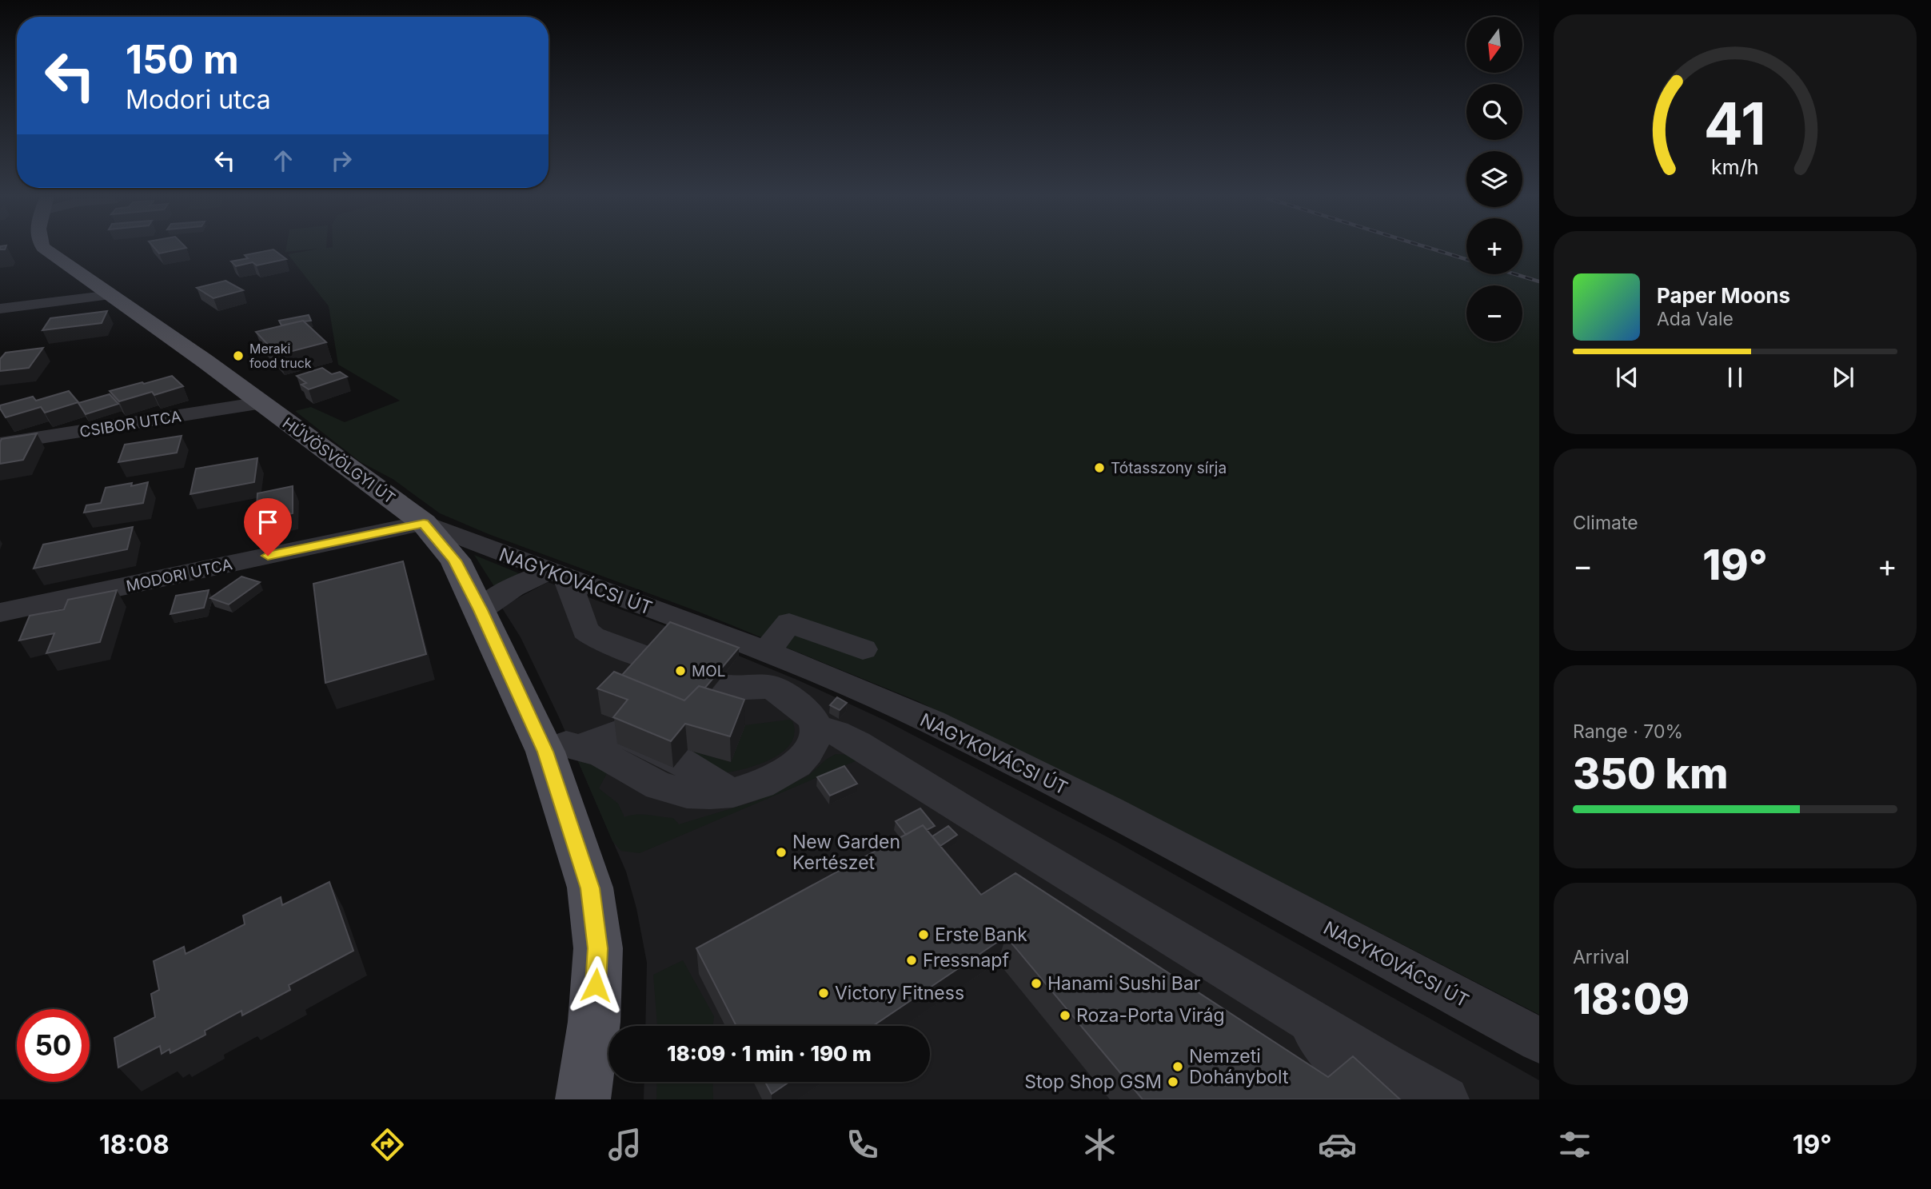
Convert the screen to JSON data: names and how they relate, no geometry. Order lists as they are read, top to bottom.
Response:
{
  "streets": {
    "main road": ["HŰVÖSVÖLGYI ÚT"],
    "street": ["CSIBOR UTCA", "MODORI UTCA", "NAGYKOVÁCSI ÚT"]
  },
  "crossings": [
    ["CSIBOR UTCA", "HŰVÖSVÖLGYI ÚT"],
    ["HŰVÖSVÖLGYI ÚT", "MODORI UTCA"],
    ["HŰVÖSVÖLGYI ÚT", "NAGYKOVÁCSI ÚT"],
    ["MODORI UTCA", "NAGYKOVÁCSI ÚT"]
  ],
  "places": [
    "Meraki food truck",
    "Tótasszony sírja",
    "MOL",
    "New Garden Kertészet",
    "Erste Bank",
    "Fressnapf",
    "Hanami Sushi Bar",
    "Victory Fitness",
    "Roza-Porta Virág",
    "Nemzeti Dohánybolt",
    "Stop Shop GSM"
  ],
  "north": "bottom",
  "page": {
    "map_buttons": ["+", "−"],
    "turn": ["150 m", "Modori utca"],
    "song": ["Paper Moons", "Ada Vale"],
    "tile": [
      "Climate",
      ["Range · 70%", "350 km"],
      ["Arrival", "18:09"]
    ],
    "heat": ["−", "19°", "+"],
    "limit": "50",
    "trip": "18:09 · 1 min · 190 m",
    "tabs": ["18:08", "19°"],
    "gauge": ["41", "km/h"]
  }
}
